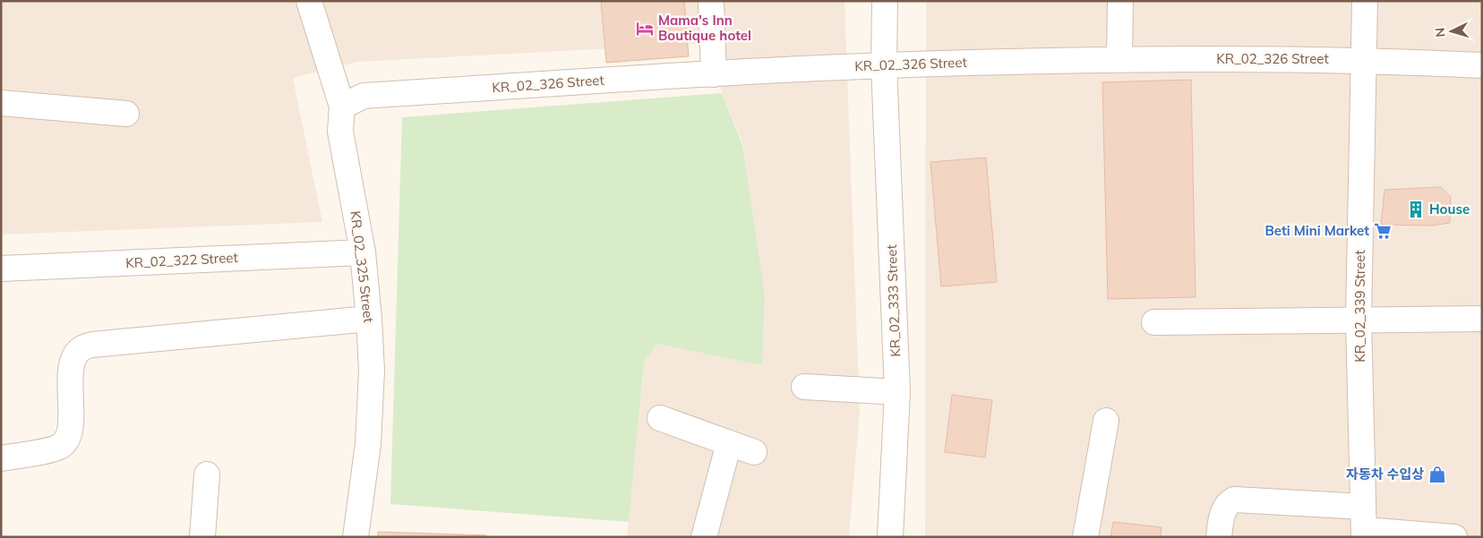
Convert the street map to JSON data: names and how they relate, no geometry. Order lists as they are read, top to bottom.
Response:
{
  "streets": {
    "street": [
      "KR_02_326 Street",
      "KR_02_322 Street",
      "KR_02_325 Street",
      "KR_02_333 Street",
      "KR_02_339 Street"
    ]
  },
  "crossings": [
    ["KR_02_326 Street", "KR_02_325 Street"],
    ["KR_02_326 Street", "KR_02_333 Street"],
    ["KR_02_326 Street", "KR_02_339 Street"],
    ["KR_02_322 Street", "KR_02_325 Street"]
  ],
  "places": {
    "hotel": ["Mama's Inn Boutique hotel"],
    "building": ["House"],
    "supermarket": ["Beti Mini Market"],
    "shop": ["자동차 수입상"]
  },
  "north": "left"
}
